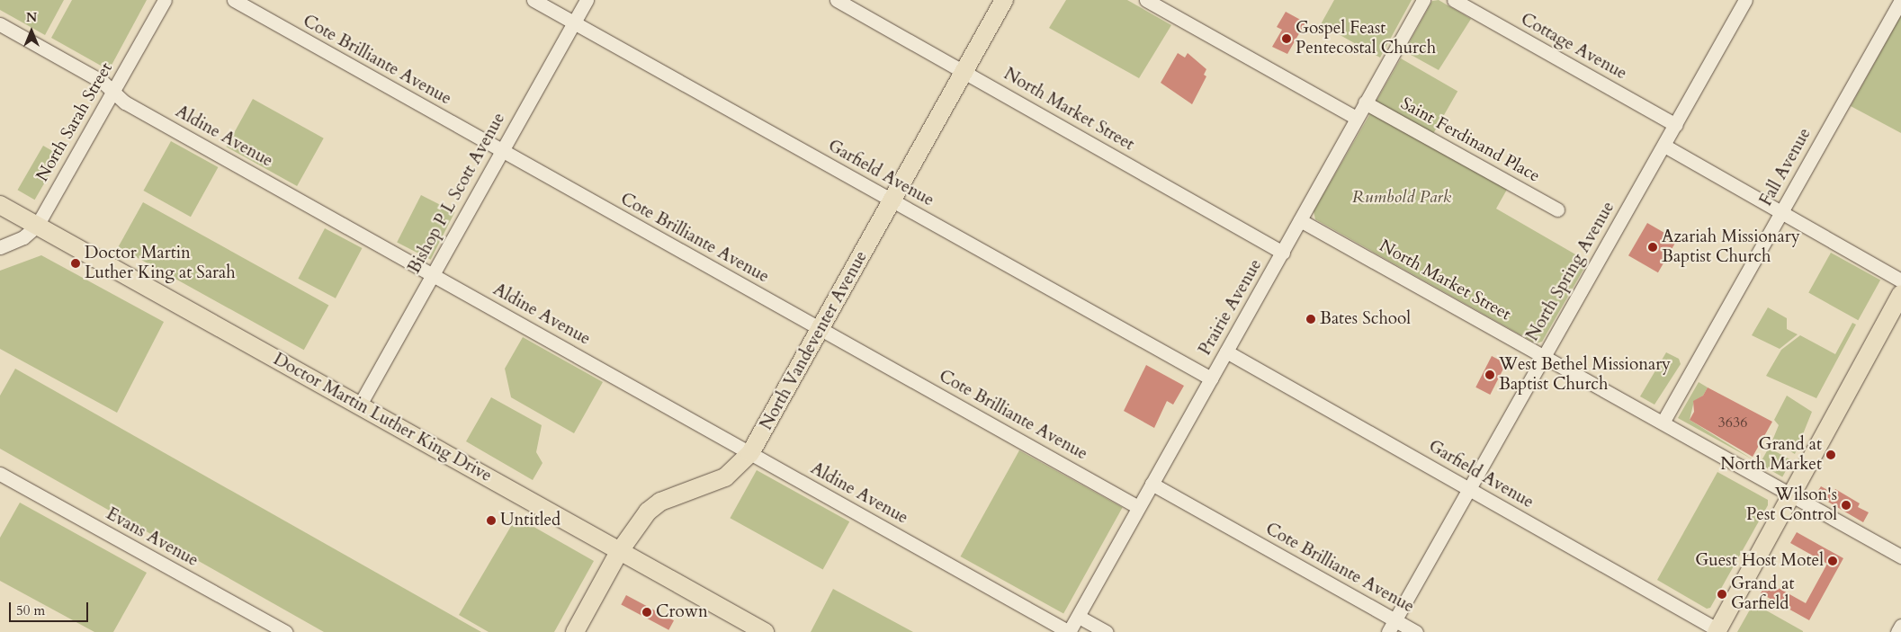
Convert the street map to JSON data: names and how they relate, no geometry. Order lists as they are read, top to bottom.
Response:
{
  "streets": {
    "main road": ["North Vandeventer Avenue", "Doctor Martin Luther King Drive"],
    "street": [
      "Cottage Avenue",
      "Cote Brilliante Avenue",
      "North Market Street",
      "North Sarah Street",
      "Aldine Avenue",
      "Saint Ferdinand Place",
      "Fall Avenue",
      "Garfield Avenue",
      "Bishop P L Scott Avenue",
      "North Spring Avenue",
      "Prairie Avenue",
      "Evans Avenue"
    ]
  },
  "crossings": [
    ["Cottage Avenue", "North Spring Avenue"],
    ["Cote Brilliante Avenue", "Bishop P L Scott Avenue"],
    ["Cote Brilliante Avenue", "North Spring Avenue"],
    ["Cote Brilliante Avenue", "Prairie Avenue"],
    ["Cote Brilliante Avenue", "North Vandeventer Avenue"],
    ["North Market Street", "Fall Avenue"],
    ["North Market Street", "North Spring Avenue"],
    ["North Market Street", "Prairie Avenue"],
    ["North Market Street", "North Vandeventer Avenue"],
    ["North Sarah Street", "Aldine Avenue"],
    ["North Sarah Street", "Doctor Martin Luther King Drive"],
    ["Aldine Avenue", "Bishop P L Scott Avenue"],
    ["Aldine Avenue", "Prairie Avenue"],
    ["Aldine Avenue", "North Vandeventer Avenue"],
    ["Saint Ferdinand Place", "Prairie Avenue"],
    ["Garfield Avenue", "Bishop P L Scott Avenue"],
    ["Garfield Avenue", "North Spring Avenue"],
    ["Garfield Avenue", "Prairie Avenue"],
    ["Garfield Avenue", "North Vandeventer Avenue"],
    ["Bishop P L Scott Avenue", "Doctor Martin Luther King Drive"],
    ["North Vandeventer Avenue", "Doctor Martin Luther King Drive"]
  ],
  "parks": ["Rumbold Park"],
  "places": [
    "Gospel Feast Pentecostal Church",
    "Azariah Missionary Baptist Church",
    "Doctor Martin Luther King at Sarah",
    "Bates School",
    "West Bethel Missionary Baptist Church",
    "Grand at North Market",
    "Wilson's Pest Control",
    "Untitled",
    "Guest Host Motel",
    "Grand at Garfield",
    "Crown"
  ],
  "house_numbers": ["3636"],
  "scale_bar": "50 m",
  "north": "top"
}
